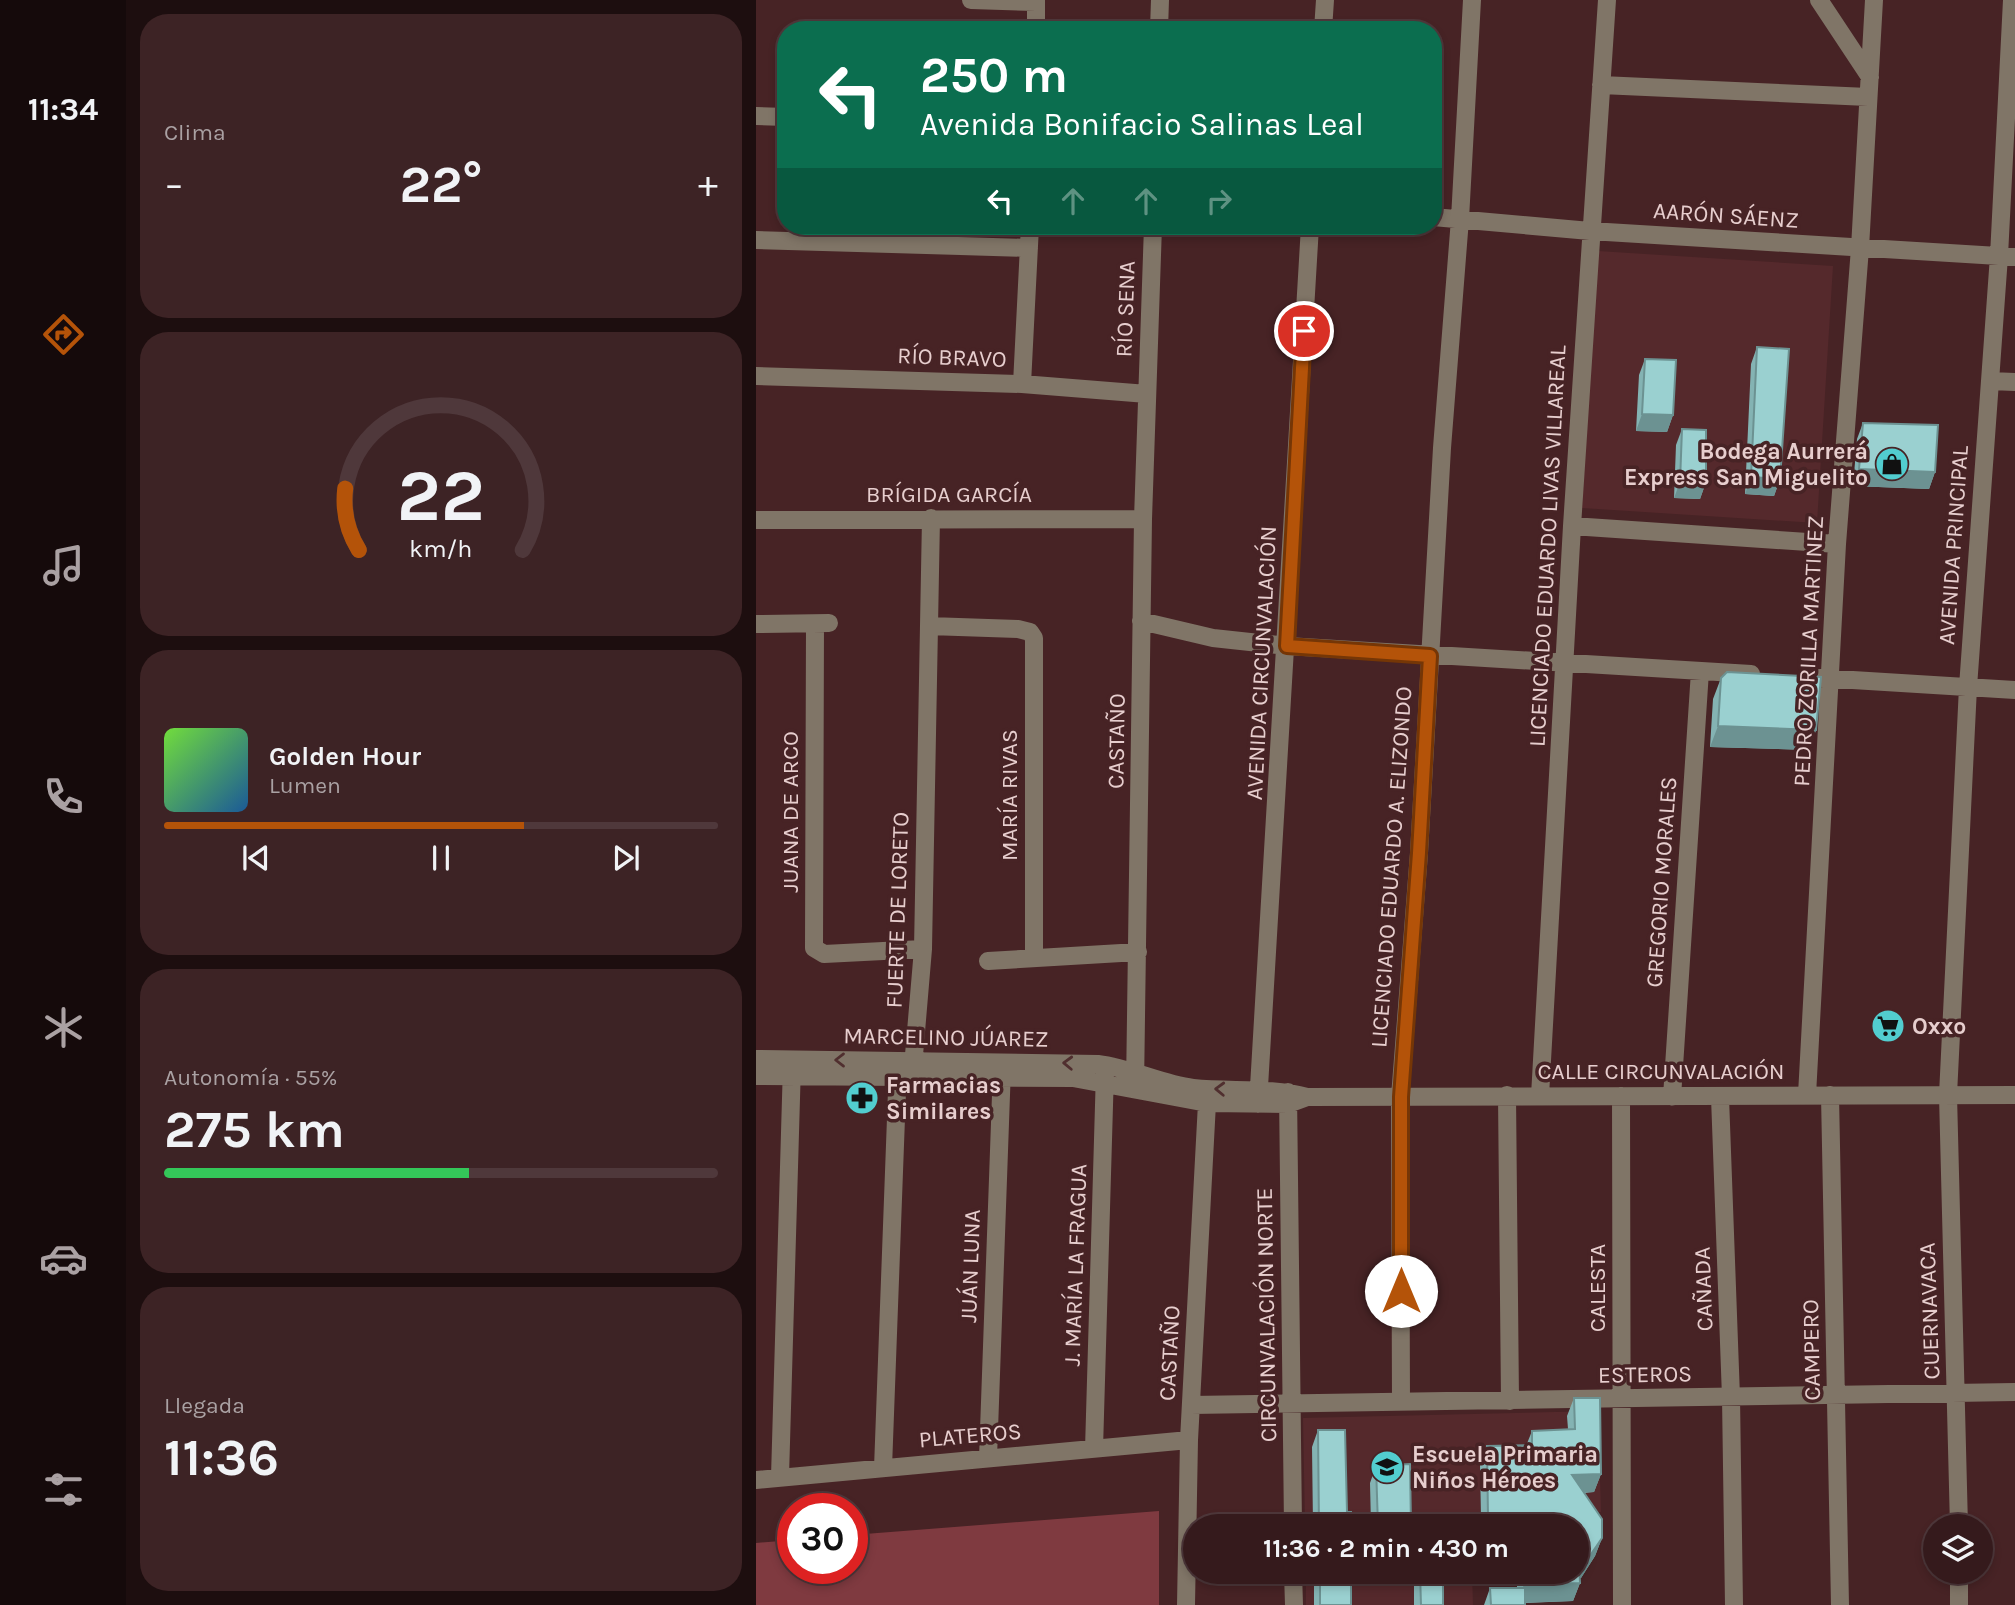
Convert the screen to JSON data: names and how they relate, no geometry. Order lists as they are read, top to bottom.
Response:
{
  "streets": {
    "street": [
      "AARÓN SÁENZ",
      "RÍO SENA",
      "RÍO BRAVO",
      "BRÍGIDA GARCÍA",
      "AVENIDA PRINCIPAL",
      "LICENCIADO EDUARDO LIVAS VILLAREAL",
      "PEDRO ZORILLA MARTINEZ",
      "AVENIDA CIRCUNVALACIÓN",
      "CASTAÑO",
      "MARÍA RIVAS",
      "JUANA DE ARCO",
      "LICENCIADO EDUARDO A. ELIZONDO",
      "GREGORIO MORALES",
      "FUERTE DE LORETO",
      "MARCELINO JÚAREZ",
      "CALLE CIRCUNVALACIÓN",
      "J. MARÍA LA FRAGUA",
      "JUÁN LUNA",
      "CALESTA",
      "CAÑADA",
      "CUERNAVACA",
      "CIRCUNVALACIÓN NORTE",
      "CAMPERO",
      "ESTEROS",
      "PLATEROS"
    ]
  },
  "crossings": [
    ["AARÓN SÁENZ", "AVENIDA PRINCIPAL"],
    ["AARÓN SÁENZ", "LICENCIADO EDUARDO LIVAS VILLAREAL"],
    ["AARÓN SÁENZ", "PEDRO ZORILLA MARTINEZ"],
    ["AARÓN SÁENZ", "LICENCIADO EDUARDO A. ELIZONDO"],
    ["RÍO SENA", "RÍO BRAVO"],
    ["RÍO SENA", "CASTAÑO"],
    ["RÍO BRAVO", "CASTAÑO"],
    ["BRÍGIDA GARCÍA", "CASTAÑO"],
    ["BRÍGIDA GARCÍA", "FUERTE DE LORETO"],
    ["AVENIDA PRINCIPAL", "CALLE CIRCUNVALACIÓN"],
    ["AVENIDA PRINCIPAL", "CUERNAVACA"],
    ["LICENCIADO EDUARDO LIVAS VILLAREAL", "CALLE CIRCUNVALACIÓN"],
    ["PEDRO ZORILLA MARTINEZ", "CALLE CIRCUNVALACIÓN"],
    ["AVENIDA CIRCUNVALACIÓN", "CALLE CIRCUNVALACIÓN"],
    ["CASTAÑO", "MARCELINO JÚAREZ"],
    ["CASTAÑO", "CALLE CIRCUNVALACIÓN"],
    ["CASTAÑO", "ESTEROS"],
    ["CASTAÑO", "PLATEROS"],
    ["MARÍA RIVAS", "FUERTE DE LORETO"],
    ["JUANA DE ARCO", "FUERTE DE LORETO"],
    ["LICENCIADO EDUARDO A. ELIZONDO", "CALLE CIRCUNVALACIÓN"],
    ["LICENCIADO EDUARDO A. ELIZONDO", "ESTEROS"],
    ["GREGORIO MORALES", "CALLE CIRCUNVALACIÓN"],
    ["FUERTE DE LORETO", "MARCELINO JÚAREZ"],
    ["MARCELINO JÚAREZ", "CALLE CIRCUNVALACIÓN"],
    ["MARCELINO JÚAREZ", "J. MARÍA LA FRAGUA"],
    ["MARCELINO JÚAREZ", "JUÁN LUNA"],
    ["CALLE CIRCUNVALACIÓN", "CALESTA"],
    ["CALLE CIRCUNVALACIÓN", "CAÑADA"],
    ["CALLE CIRCUNVALACIÓN", "CUERNAVACA"],
    ["CALLE CIRCUNVALACIÓN", "CIRCUNVALACIÓN NORTE"],
    ["CALLE CIRCUNVALACIÓN", "CAMPERO"],
    ["J. MARÍA LA FRAGUA", "PLATEROS"],
    ["JUÁN LUNA", "PLATEROS"],
    ["CALESTA", "ESTEROS"],
    ["CAÑADA", "ESTEROS"],
    ["CUERNAVACA", "ESTEROS"],
    ["CIRCUNVALACIÓN NORTE", "ESTEROS"],
    ["CAMPERO", "ESTEROS"]
  ],
  "places": {
    "shop": ["Bodega Aurrerá Express San Miguelito"],
    "supermarket": ["Oxxo"],
    "pharmacy": ["Farmacias Similares"],
    "school or university": ["Escuela Primaria Niños Héroes"]
  },
  "page": {
    "tabs": "11:34",
    "tile": [
      "Clima",
      ["Autonomía · 55%", "275 km"],
      ["Llegada", "11:36"]
    ],
    "turn": ["250 m", "Avenida Bonifacio Salinas Leal"],
    "heat": ["−", "22°", "+"],
    "song": ["Golden Hour", "Lumen"],
    "limit": "30",
    "trip": "11:36 · 2 min · 430 m",
    "gauge": ["22", "km/h"]
  }
}
